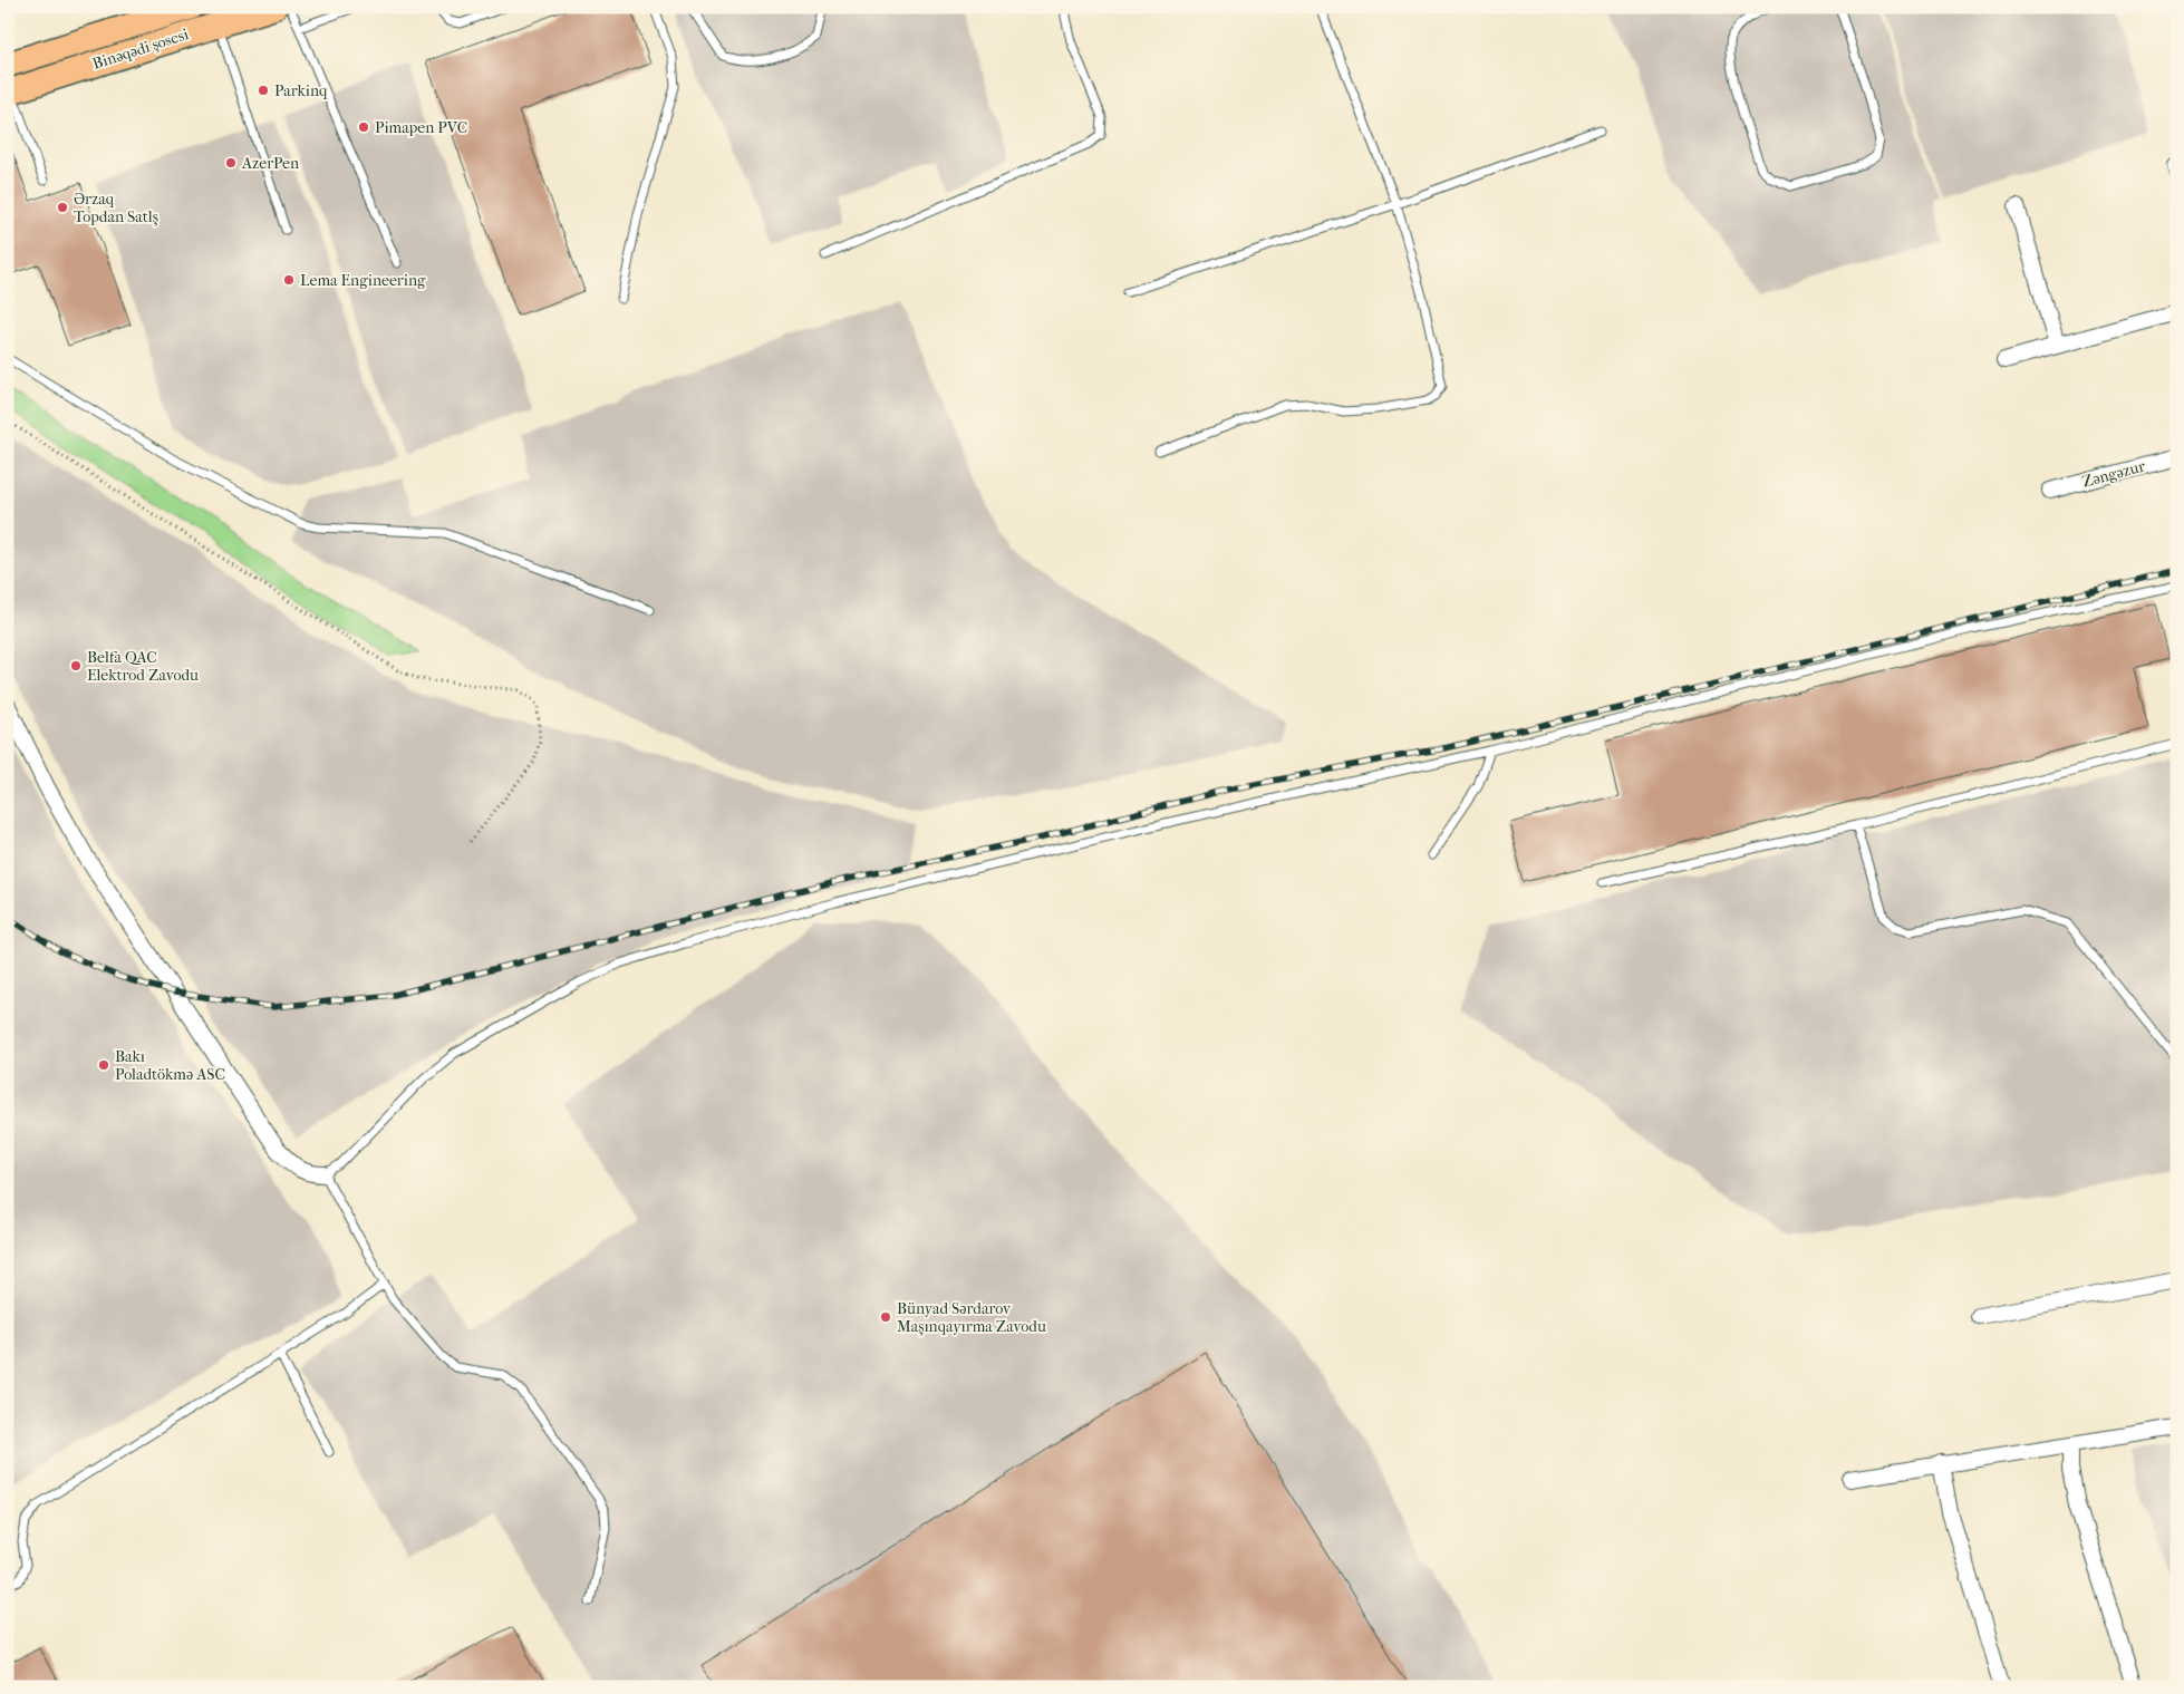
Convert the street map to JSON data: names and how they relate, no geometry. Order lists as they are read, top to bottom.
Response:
{
  "streets": {
    "main road": ["Binəqədi şosesi"],
    "street": ["Zəngəzur"]
  },
  "places": [
    "Parkinq",
    "Pimapen PVC",
    "AzerPen",
    "Ərzaq Topdan Satlş",
    "Lema Engineering",
    "Belfa QAC Elektrod Zavodu",
    "Bakı Poladtökmə ASC",
    "Bünyad Sərdarov Maşınqayırma Zavodu"
  ]
}
